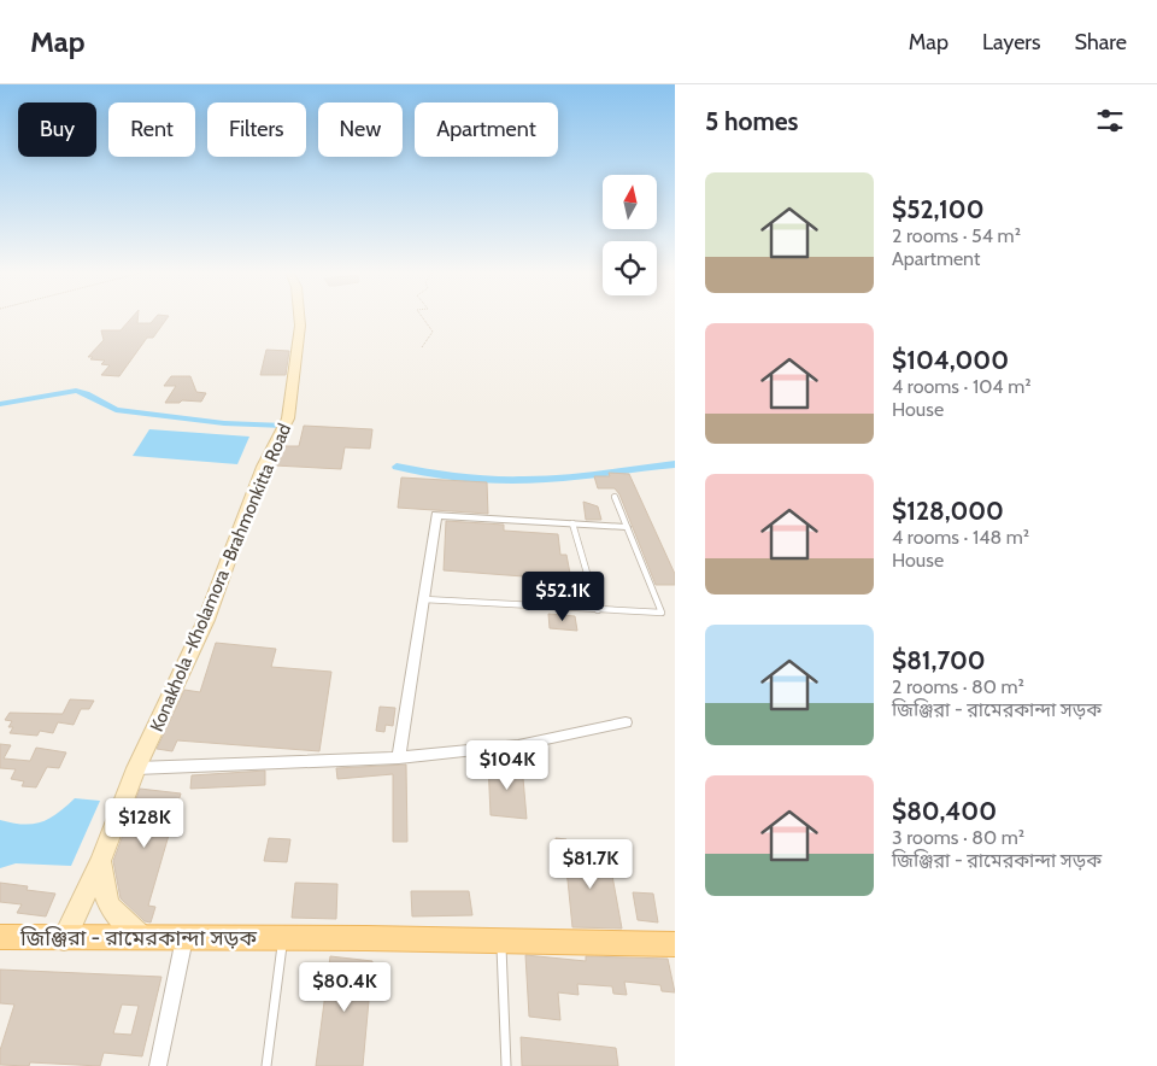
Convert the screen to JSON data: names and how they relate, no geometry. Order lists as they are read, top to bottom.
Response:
{
  "streets": {
    "main road": ["Konakhola -Kholamora -Brahmonkitta Road", "জিঞ্জিরা - রামেরকান্দা সড়ক"]
  },
  "crossings": [
    ["Konakhola -Kholamora -Brahmonkitta Road", "জিঞ্জিরা - রামেরকান্দা সড়ক"]
  ],
  "north": "top",
  "page": {
    "header": "Map",
    "nav": ["Map", "Layers", "Share"],
    "heading": "5 homes",
    "chip": [
      "Buy",
      "Rent",
      "Filters",
      "New",
      "Apartment"
    ],
    "list": [
      {
        "name": "$52,100",
        "note": "2 rooms · 54 m² · Apartment"
      },
      {
        "name": "$104,000",
        "note": "4 rooms · 104 m² · House"
      },
      {
        "name": "$128,000",
        "note": "4 rooms · 148 m² · House"
      },
      {
        "name": "$81,700",
        "note": "2 rooms · 80 m² · জিঞ্জিরা - রামেরকান্দা সড়ক"
      },
      {
        "name": "$80,400",
        "note": "3 rooms · 80 m² · জিঞ্জিরা - রামেরকান্দা সড়ক"
      }
    ],
    "price": [
      "$52.1K",
      "$104K",
      "$128K",
      "$81.7K",
      "$80.4K"
    ]
  }
}
